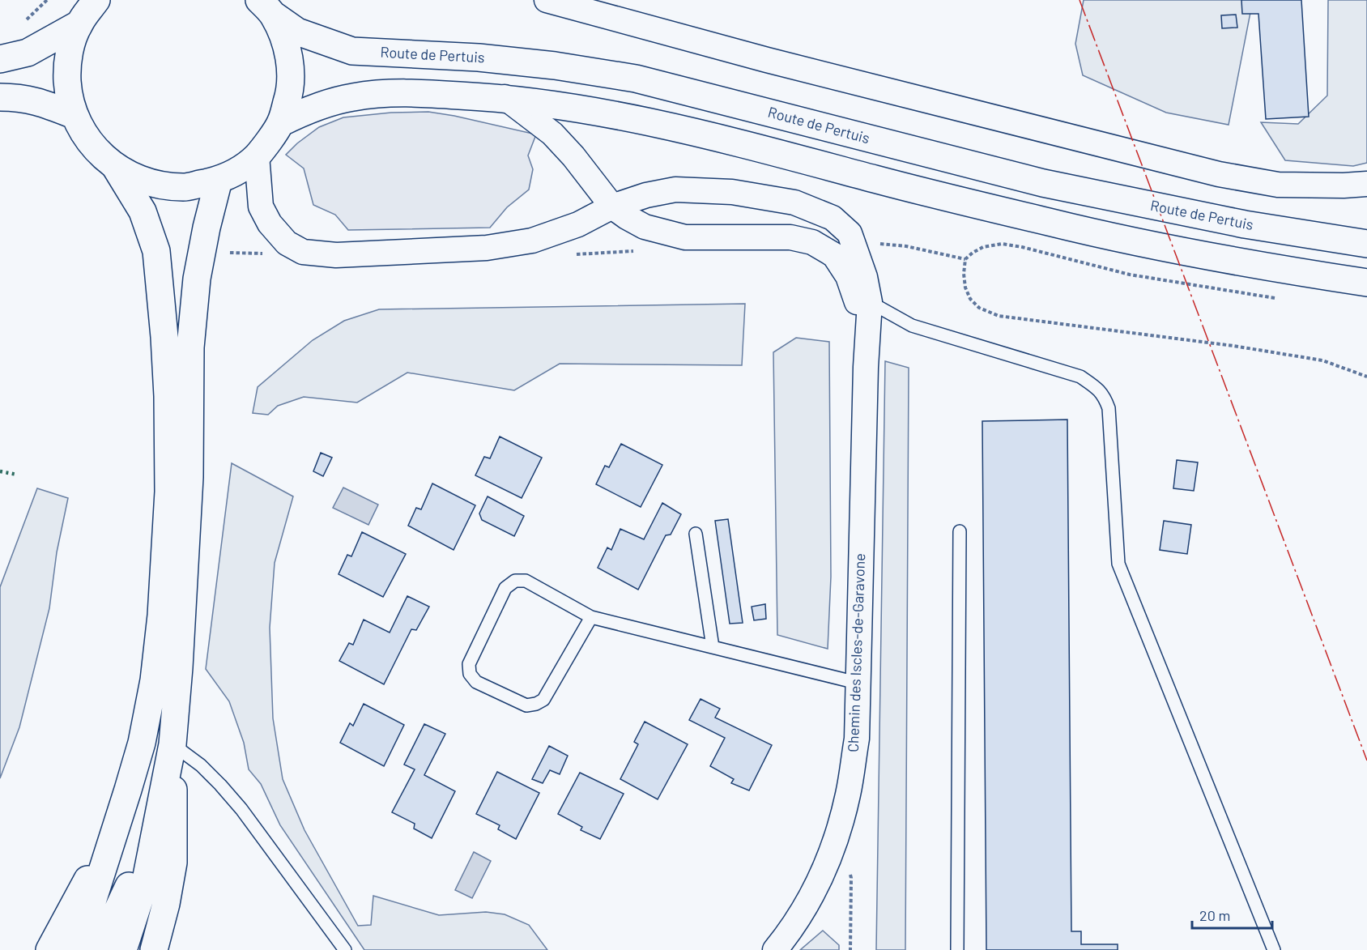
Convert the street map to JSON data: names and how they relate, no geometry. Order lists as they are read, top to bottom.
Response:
{
  "streets": {
    "main road": ["Route de Pertuis"],
    "street": ["Chemin des Iscles-de-Garavone"]
  },
  "scale_bar": "20 m"
}
